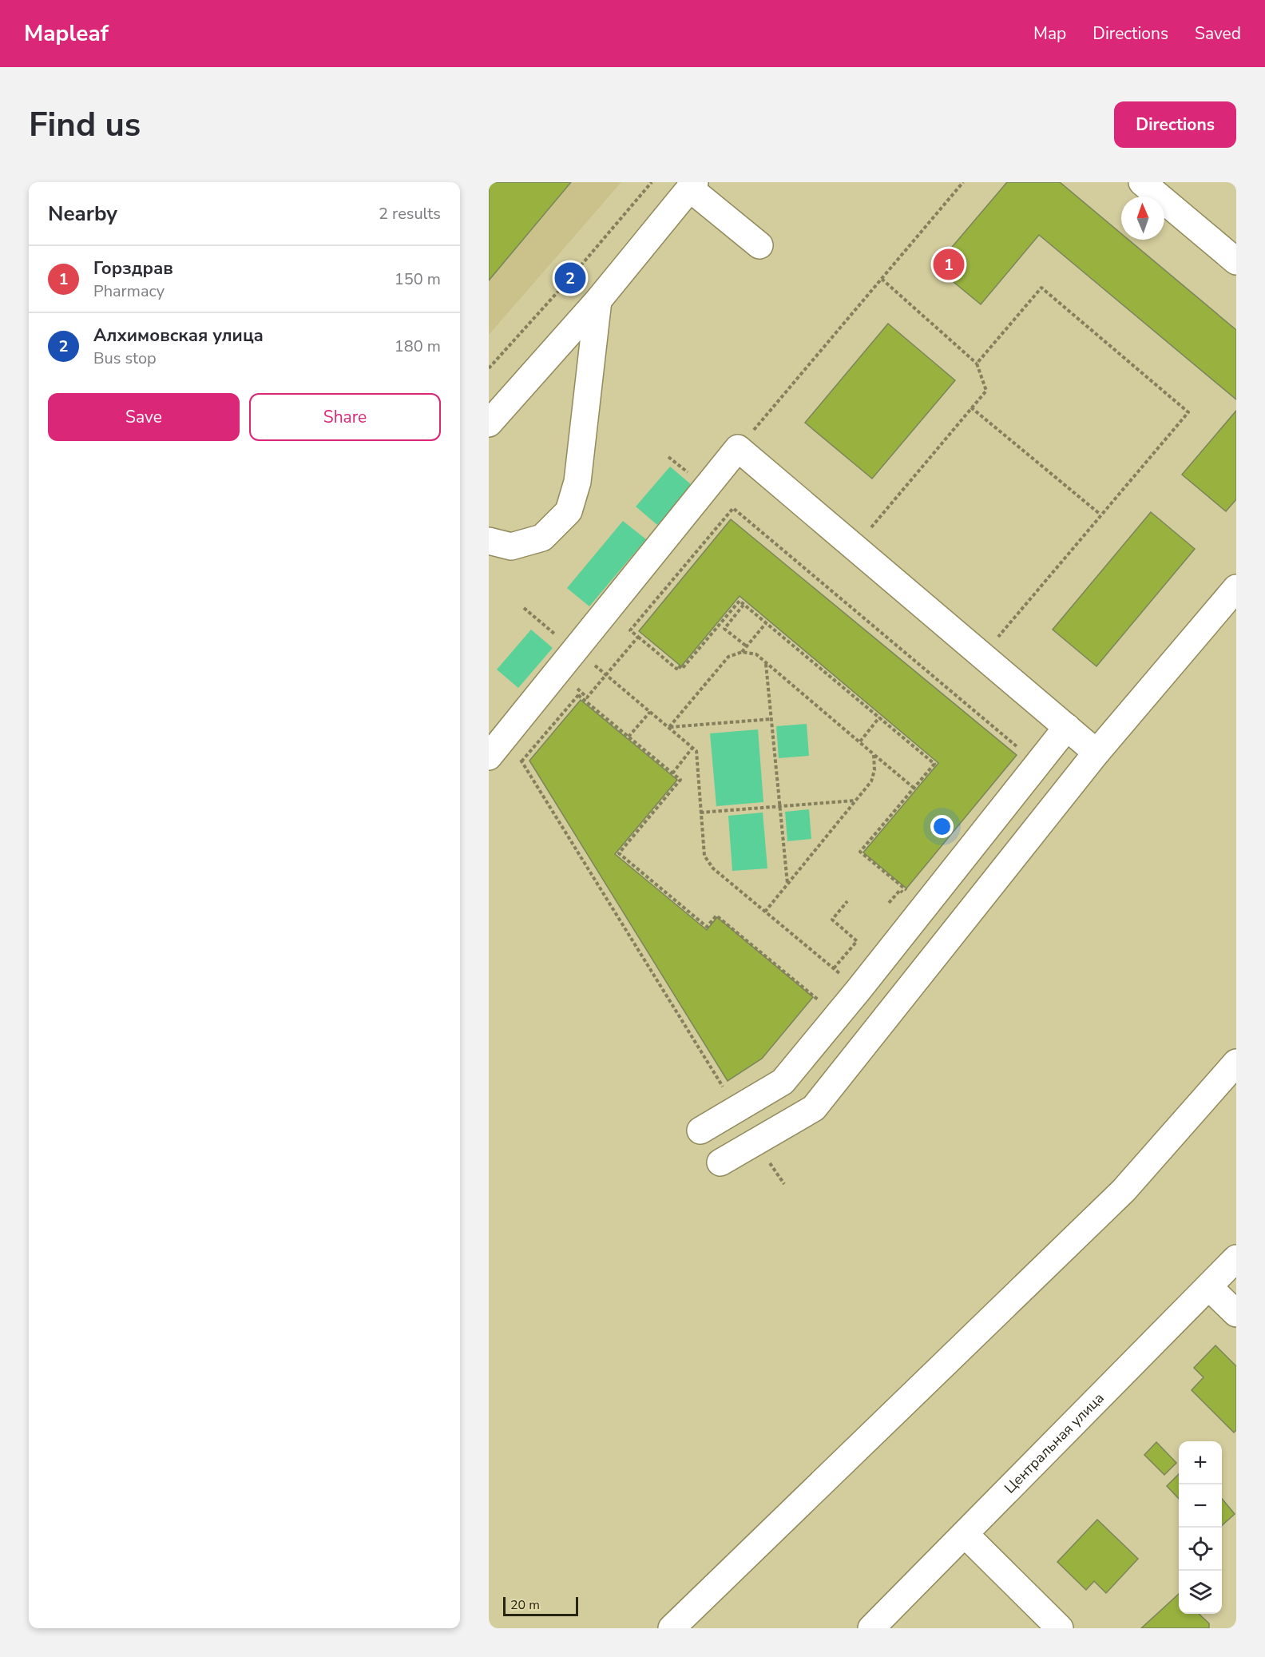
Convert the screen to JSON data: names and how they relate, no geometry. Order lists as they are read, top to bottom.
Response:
{
  "streets": {
    "street": ["Центральная улица"]
  },
  "scale_bar": "20 m",
  "north": "top",
  "page": {
    "header": "Mapleaf",
    "nav": ["Map", "Directions", "Saved"],
    "buttons": [
      "Directions",
      ["Save", "Share"]
    ],
    "title": "Find us",
    "heading": ["Nearby", "2 results"],
    "list": [
      {
        "mark": "1",
        "name": "Горздрав",
        "note": "Pharmacy",
        "value": "150 m"
      },
      {
        "mark": "2",
        "name": "Алхимовская улица",
        "note": "Bus stop",
        "value": "180 m"
      }
    ],
    "pins": ["1", "2"],
    "map_buttons": ["+", "−"],
    "scale": "20 m"
  }
}
